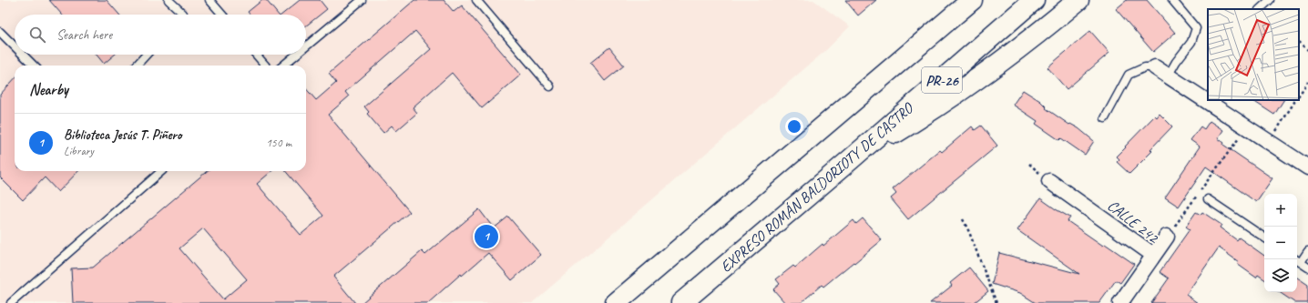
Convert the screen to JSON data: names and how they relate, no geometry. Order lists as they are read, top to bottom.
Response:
{
  "streets": {
    "highway": ["PR-26", "EXPRESO ROMÁN BALDORIOTY DE CASTRO"],
    "street": ["CALLE 242"]
  },
  "page": {
    "search": "Search here",
    "heading": "Nearby",
    "list": [
      {
        "mark": "1",
        "name": "Biblioteca Jesús T. Piñero",
        "note": "Library",
        "value": "150 m"
      }
    ],
    "map_buttons": ["+", "−"],
    "pins": "1"
  }
}
